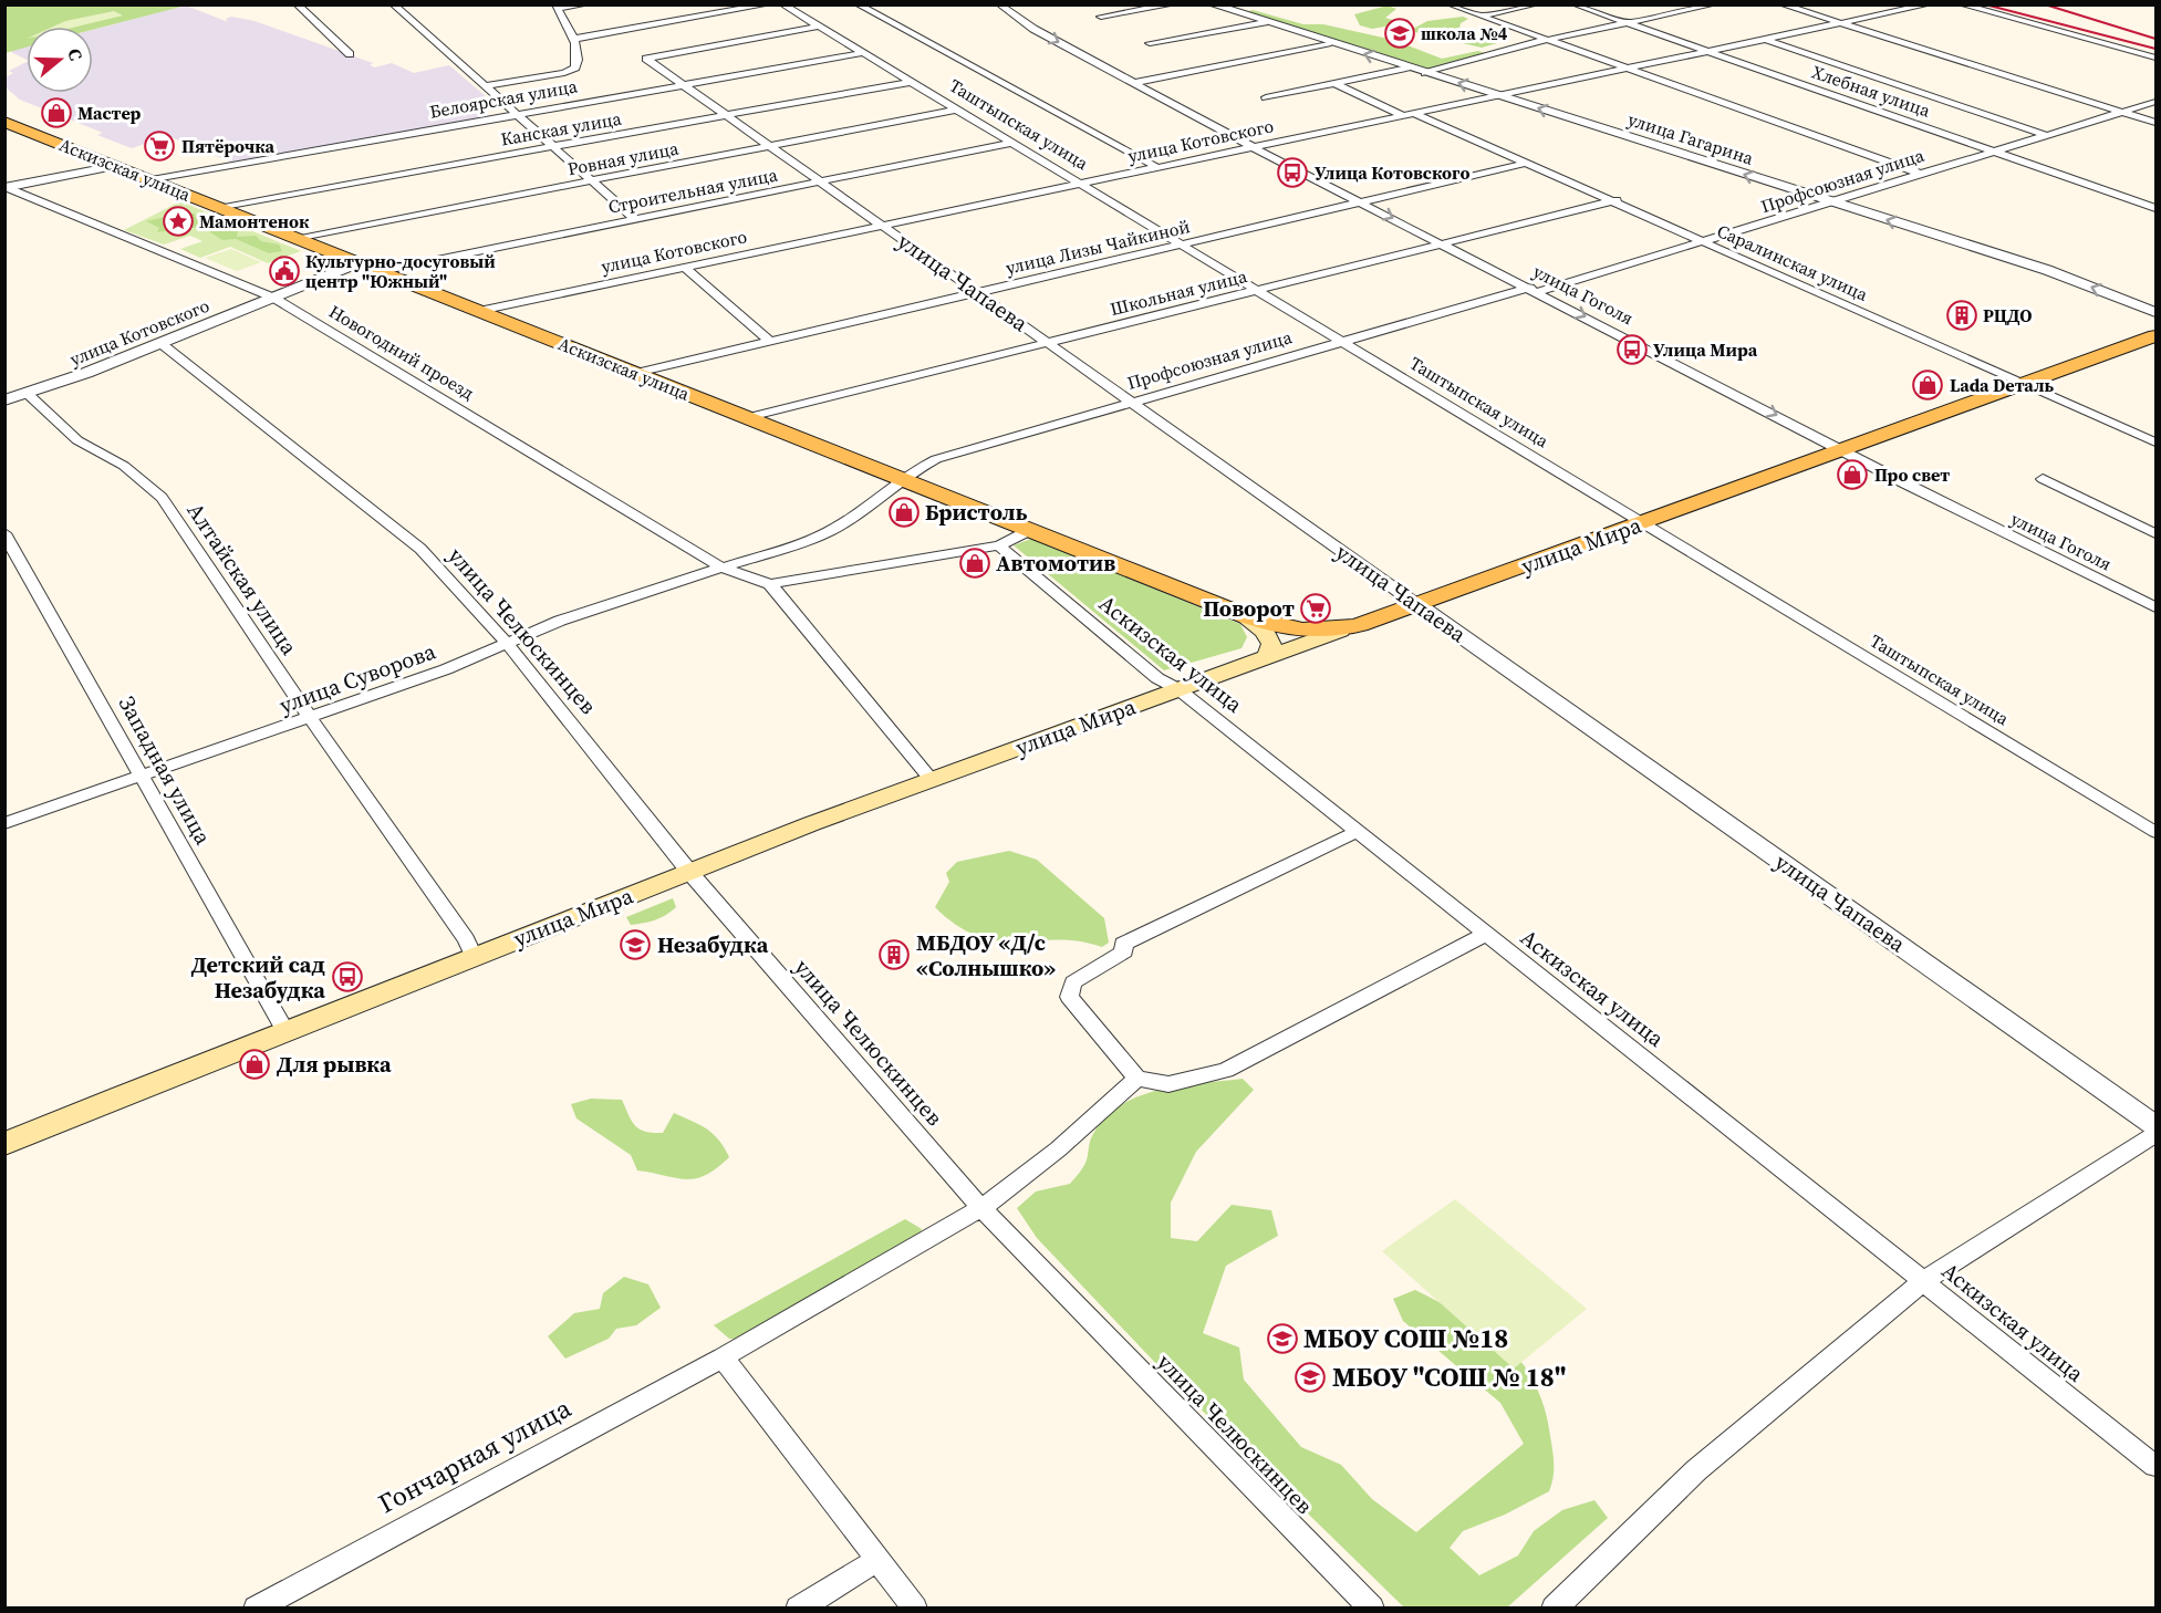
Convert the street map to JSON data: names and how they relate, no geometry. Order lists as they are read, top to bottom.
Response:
{
  "streets": {
    "main road": ["Аскизская улица", "улица Мира"],
    "street": [
      "Хлебная улица",
      "Белоярская улица",
      "Таштыпская улица",
      "Канская улица",
      "улица Гагарина",
      "улица Котовского",
      "Ровная улица",
      "Профсоюзная улица",
      "Строительная улица",
      "улица Лизы Чайкиной",
      "Саралинская улица",
      "улица Чапаева",
      "Школьная улица",
      "улица Гоголя",
      "Новогодний проезд",
      "Алтайская улица",
      "улица Челюскинцев",
      "улица Суворова",
      "Западная улица",
      "Гончарная улица"
    ]
  },
  "crossings": [
    ["Хлебная улица", "улица Котовского"],
    ["Хлебная улица", "Профсоюзная улица"],
    ["Белоярская улица", "Таштыпская улица"],
    ["Белоярская улица", "Аскизская улица"],
    ["Белоярская улица", "улица Чапаева"],
    ["Таштыпская улица", "Канская улица"],
    ["Таштыпская улица", "улица Котовского"],
    ["Таштыпская улица", "Ровная улица"],
    ["Таштыпская улица", "Профсоюзная улица"],
    ["Таштыпская улица", "Строительная улица"],
    ["Таштыпская улица", "улица Лизы Чайкиной"],
    ["Таштыпская улица", "улица Чапаева"],
    ["Таштыпская улица", "Школьная улица"],
    ["Таштыпская улица", "улица Мира"],
    ["Канская улица", "Аскизская улица"],
    ["Канская улица", "улица Чапаева"],
    ["улица Гагарина", "улица Котовского"],
    ["улица Гагарина", "Профсоюзная улица"],
    ["улица Котовского", "Аскизская улица"],
    ["улица Котовского", "Саралинская улица"],
    ["улица Котовского", "улица Чапаева"],
    ["улица Котовского", "улица Гоголя"],
    ["улица Котовского", "Новогодний проезд"],
    ["улица Котовского", "Алтайская улица"],
    ["улица Котовского", "улица Челюскинцев"],
    ["Ровная улица", "Аскизская улица"],
    ["Ровная улица", "улица Чапаева"],
    ["Аскизская улица", "Профсоюзная улица"],
    ["Аскизская улица", "Строительная улица"],
    ["Аскизская улица", "улица Лизы Чайкиной"],
    ["Аскизская улица", "Школьная улица"],
    ["Аскизская улица", "улица Мира"],
    ["Аскизская улица", "улица Суворова"],
    ["Профсоюзная улица", "Саралинская улица"],
    ["Профсоюзная улица", "улица Чапаева"],
    ["Профсоюзная улица", "улица Гоголя"],
    ["Профсоюзная улица", "улица Суворова"],
    ["Строительная улица", "улица Чапаева"],
    ["улица Лизы Чайкиной", "Саралинская улица"],
    ["улица Лизы Чайкиной", "улица Чапаева"],
    ["улица Лизы Чайкиной", "улица Гоголя"],
    ["Саралинская улица", "Школьная улица"],
    ["Саралинская улица", "улица Мира"],
    ["улица Чапаева", "Школьная улица"],
    ["улица Чапаева", "улица Мира"],
    ["Школьная улица", "улица Гоголя"],
    ["улица Гоголя", "улица Мира"],
    ["Новогодний проезд", "улица Суворова"],
    ["улица Мира", "Алтайская улица"],
    ["улица Мира", "улица Челюскинцев"],
    ["улица Мира", "Западная улица"],
    ["Алтайская улица", "улица Суворова"],
    ["улица Челюскинцев", "улица Суворова"],
    ["улица Челюскинцев", "Гончарная улица"],
    ["улица Суворова", "Западная улица"]
  ],
  "one_way": ["улица Гоголя"],
  "places": {
    "school or university": [
      "школа №4",
      "Незабудка",
      "МБОУ СОШ №18",
      "МБОУ \"СОШ № 18\""
    ],
    "shop": [
      "Мастер",
      "Lada Dеталь",
      "Про свет",
      "Бристоль",
      "Автомотив",
      "Для рывка"
    ],
    "supermarket": ["Пятёрочка", "Поворот"],
    "bus stop": ["Улица Котовского", "Улица Мира", "Детский сад Незабудка"],
    "place": ["Мамонтенок"],
    "public building": ["Культурно-досуговый центр \"Южный\""],
    "building": ["РЦДО", "МБДОУ «Д/с «Солнышко»"]
  },
  "north": "right"
}
